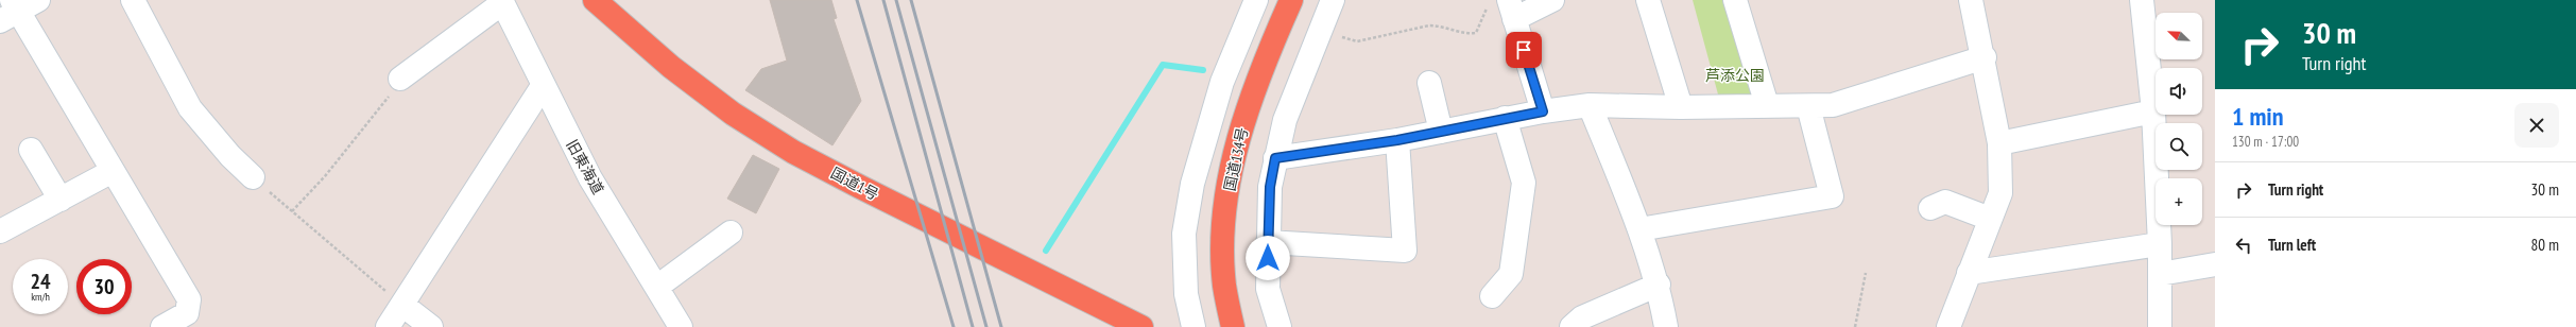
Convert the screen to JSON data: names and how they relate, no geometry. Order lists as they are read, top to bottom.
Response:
{
  "streets": {
    "highway": ["国道134号", "国道1号"],
    "street": ["旧東海道"]
  },
  "parks": ["芦添公園"],
  "north": "top left",
  "page": {
    "turn": ["30 m", "Turn right"],
    "map_buttons": "+",
    "heading": ["1 min", "130 m · 17:00"],
    "list": [
      {
        "name": "Turn right",
        "value": "30 m"
      },
      {
        "name": "Turn left",
        "value": "80 m"
      }
    ],
    "speed": "24 km/h",
    "limit": "30"
  }
}
